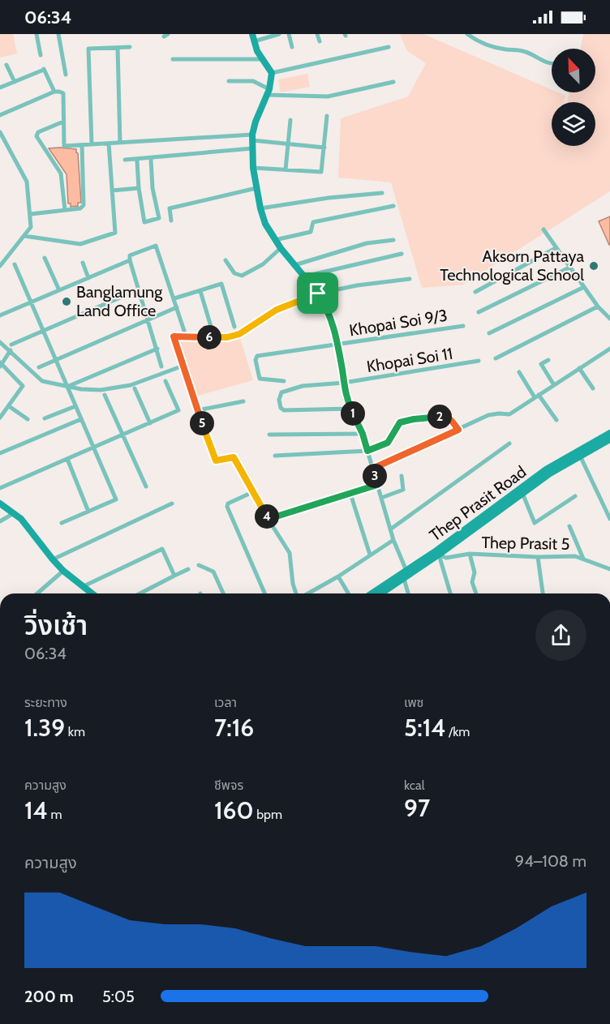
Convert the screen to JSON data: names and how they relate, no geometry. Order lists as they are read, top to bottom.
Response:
{
  "streets": {
    "main road": ["Thep Prasit Road"],
    "street": ["Khopai Soi 9/3", "Khopai Soi 11", "Thep Prasit 5"]
  },
  "crossings": [
    ["Thep Prasit Road", "Thep Prasit 5"]
  ],
  "places": ["Aksorn Pattaya Technological School", "Banglamung Land Office"],
  "north": "top left",
  "page": {
    "status": "06:34",
    "pins": [
      "6",
      "1",
      "2",
      "5",
      "3",
      "4"
    ],
    "heading": ["วิ่งเช้า", "06:34"],
    "stats": [
      ["ระยะทาง", "1.39 km"],
      ["เวลา", "7:16"],
      ["เพซ", "5:14 /km"],
      ["ความสูง", "14 m"],
      ["ชีพจร", "160 bpm"],
      ["kcal", "97"]
    ],
    "chart": ["ความสูง", "94–108 m"],
    "list": [
      {
        "name": "200 m",
        "note": "5:05"
      }
    ]
  }
}
